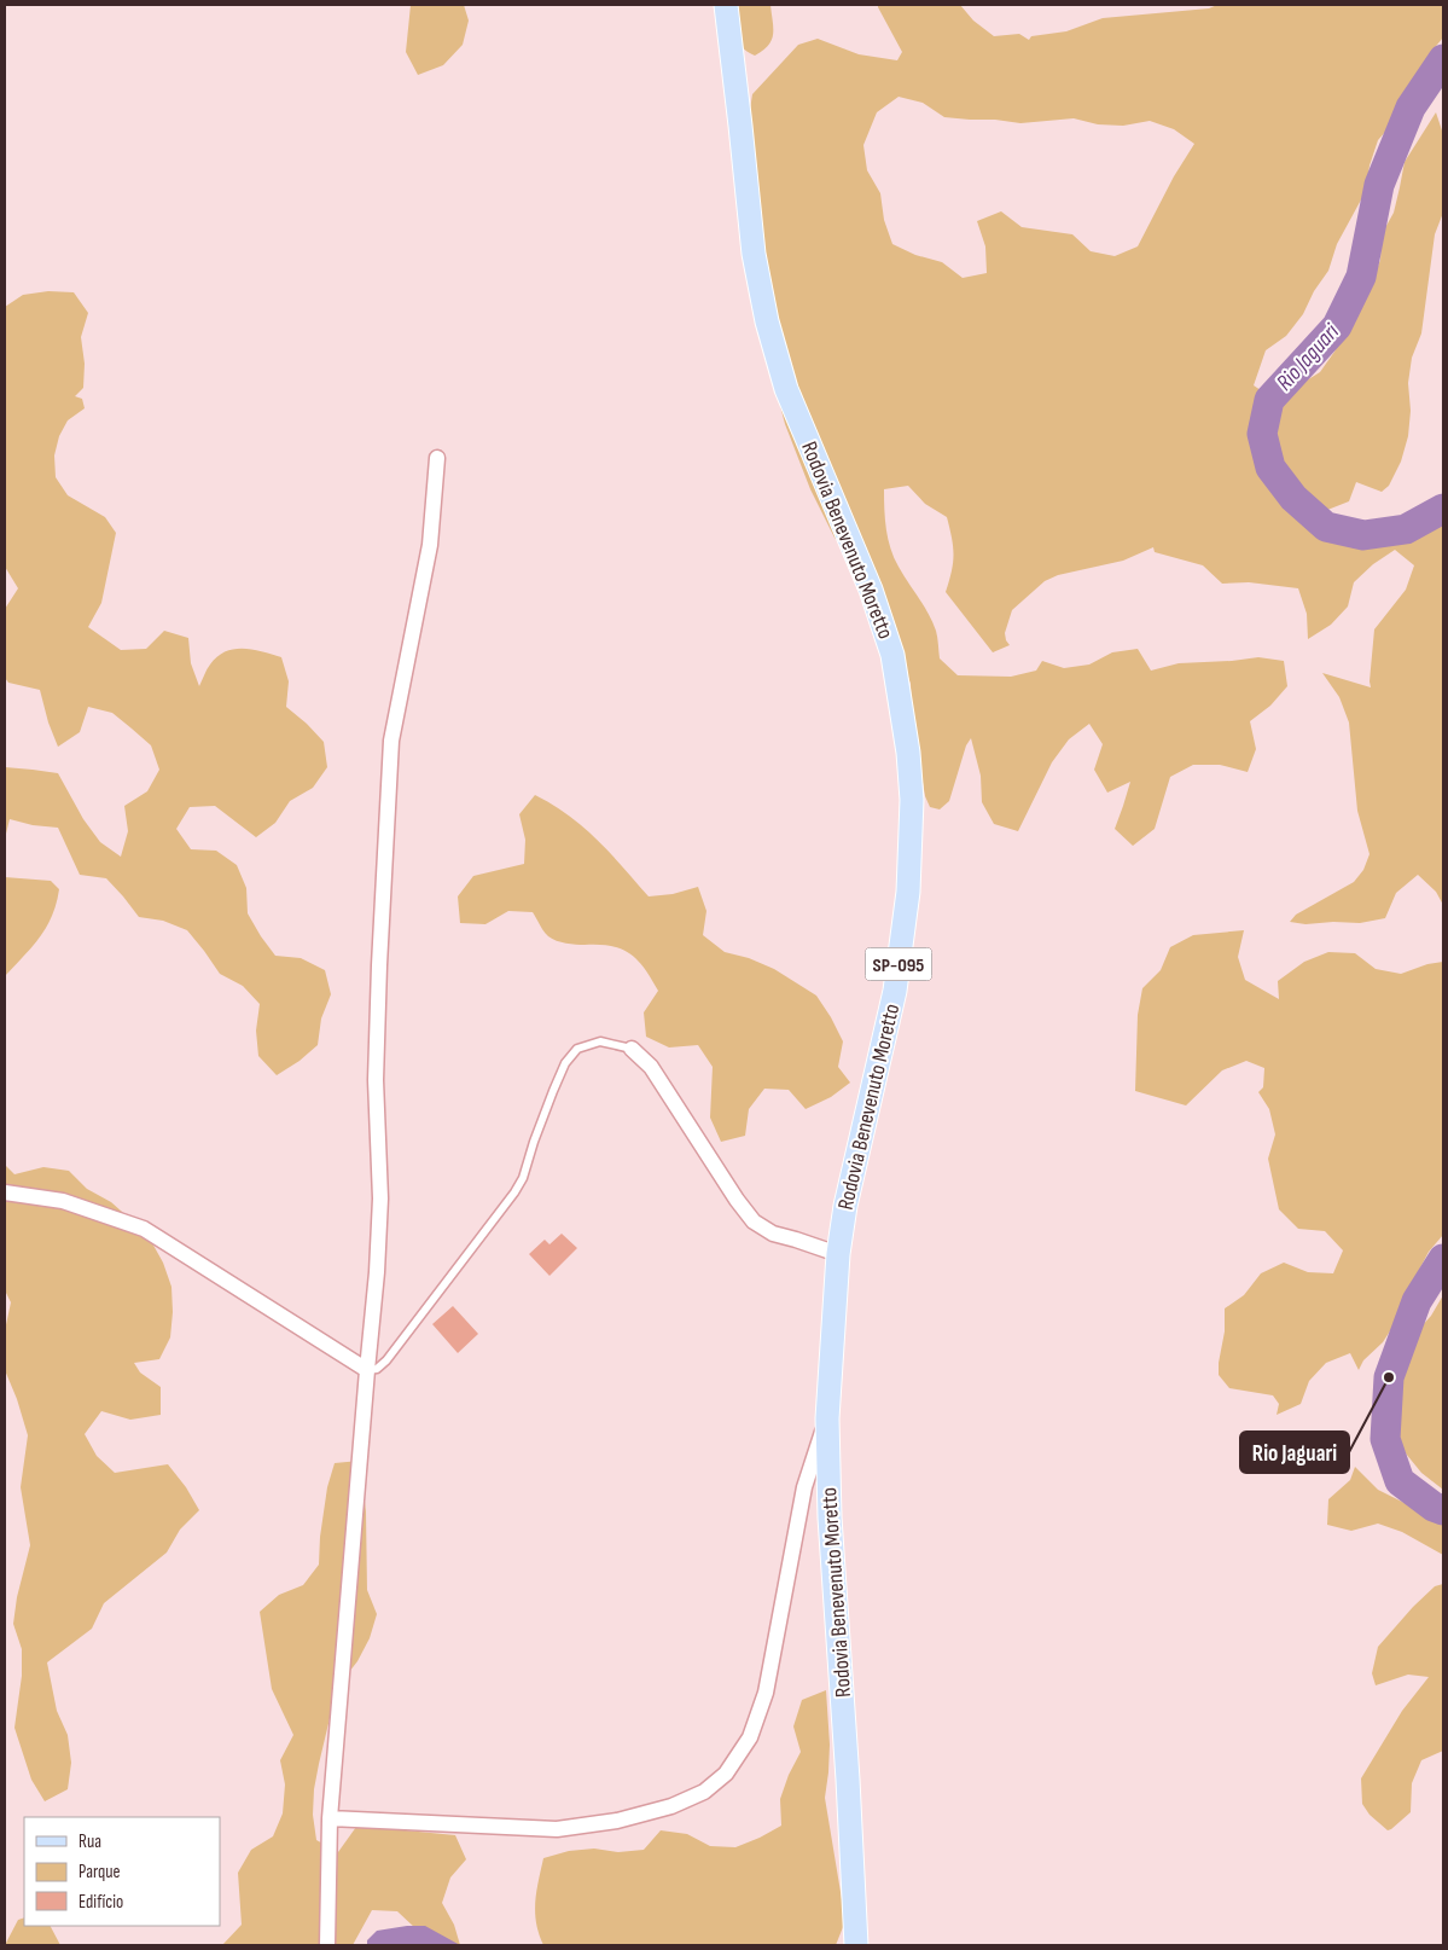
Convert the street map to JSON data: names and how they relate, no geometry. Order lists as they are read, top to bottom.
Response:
{
  "streets": {
    "main road": ["Rodovia Benevenuto Moretto", "SP-095"]
  },
  "water": ["Rio Jaguari"],
  "places": ["Rio Jaguari"],
  "legend": ["Rua", "Parque", "Edifício"]
}
